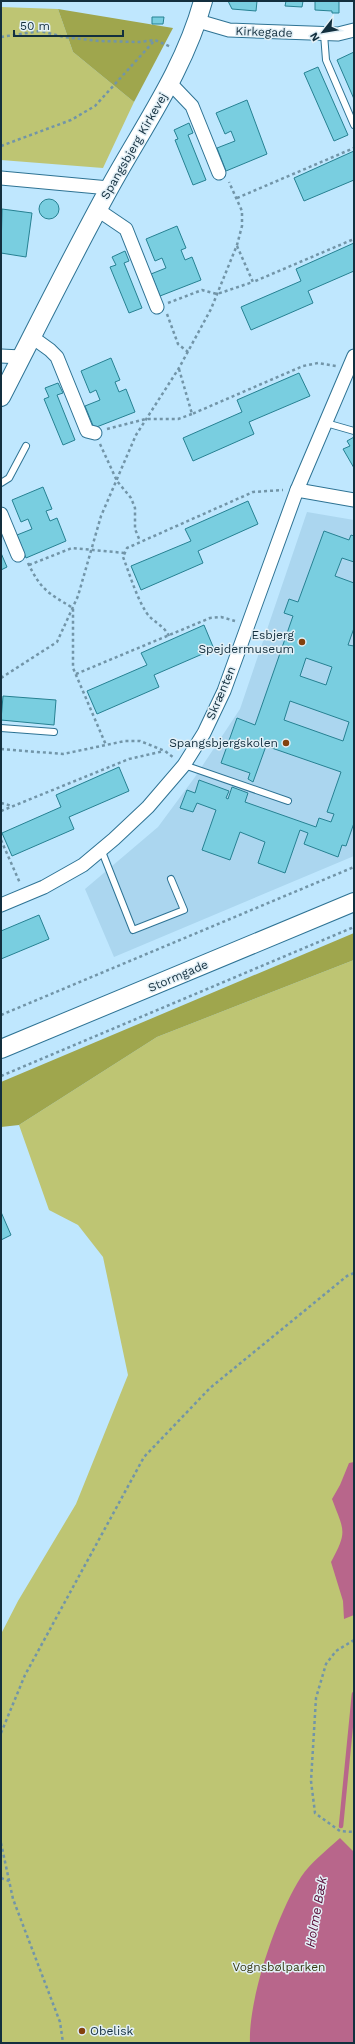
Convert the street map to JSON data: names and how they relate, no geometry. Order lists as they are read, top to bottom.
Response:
{
  "streets": {
    "street": [
      "Kirkegade",
      "Spangsbjerg Kirkevej",
      "Skrænten",
      "Stormgade"
    ]
  },
  "crossings": [
    ["Kirkegade", "Spangsbjerg Kirkevej"]
  ],
  "water": ["Holme Bæk"],
  "parks": ["Vognsbølparken"],
  "places": ["Esbjerg Spejdermuseum", "Spangsbjergskolen", "Obelisk"],
  "scale_bar": "50 m",
  "north": "bottom left"
}
